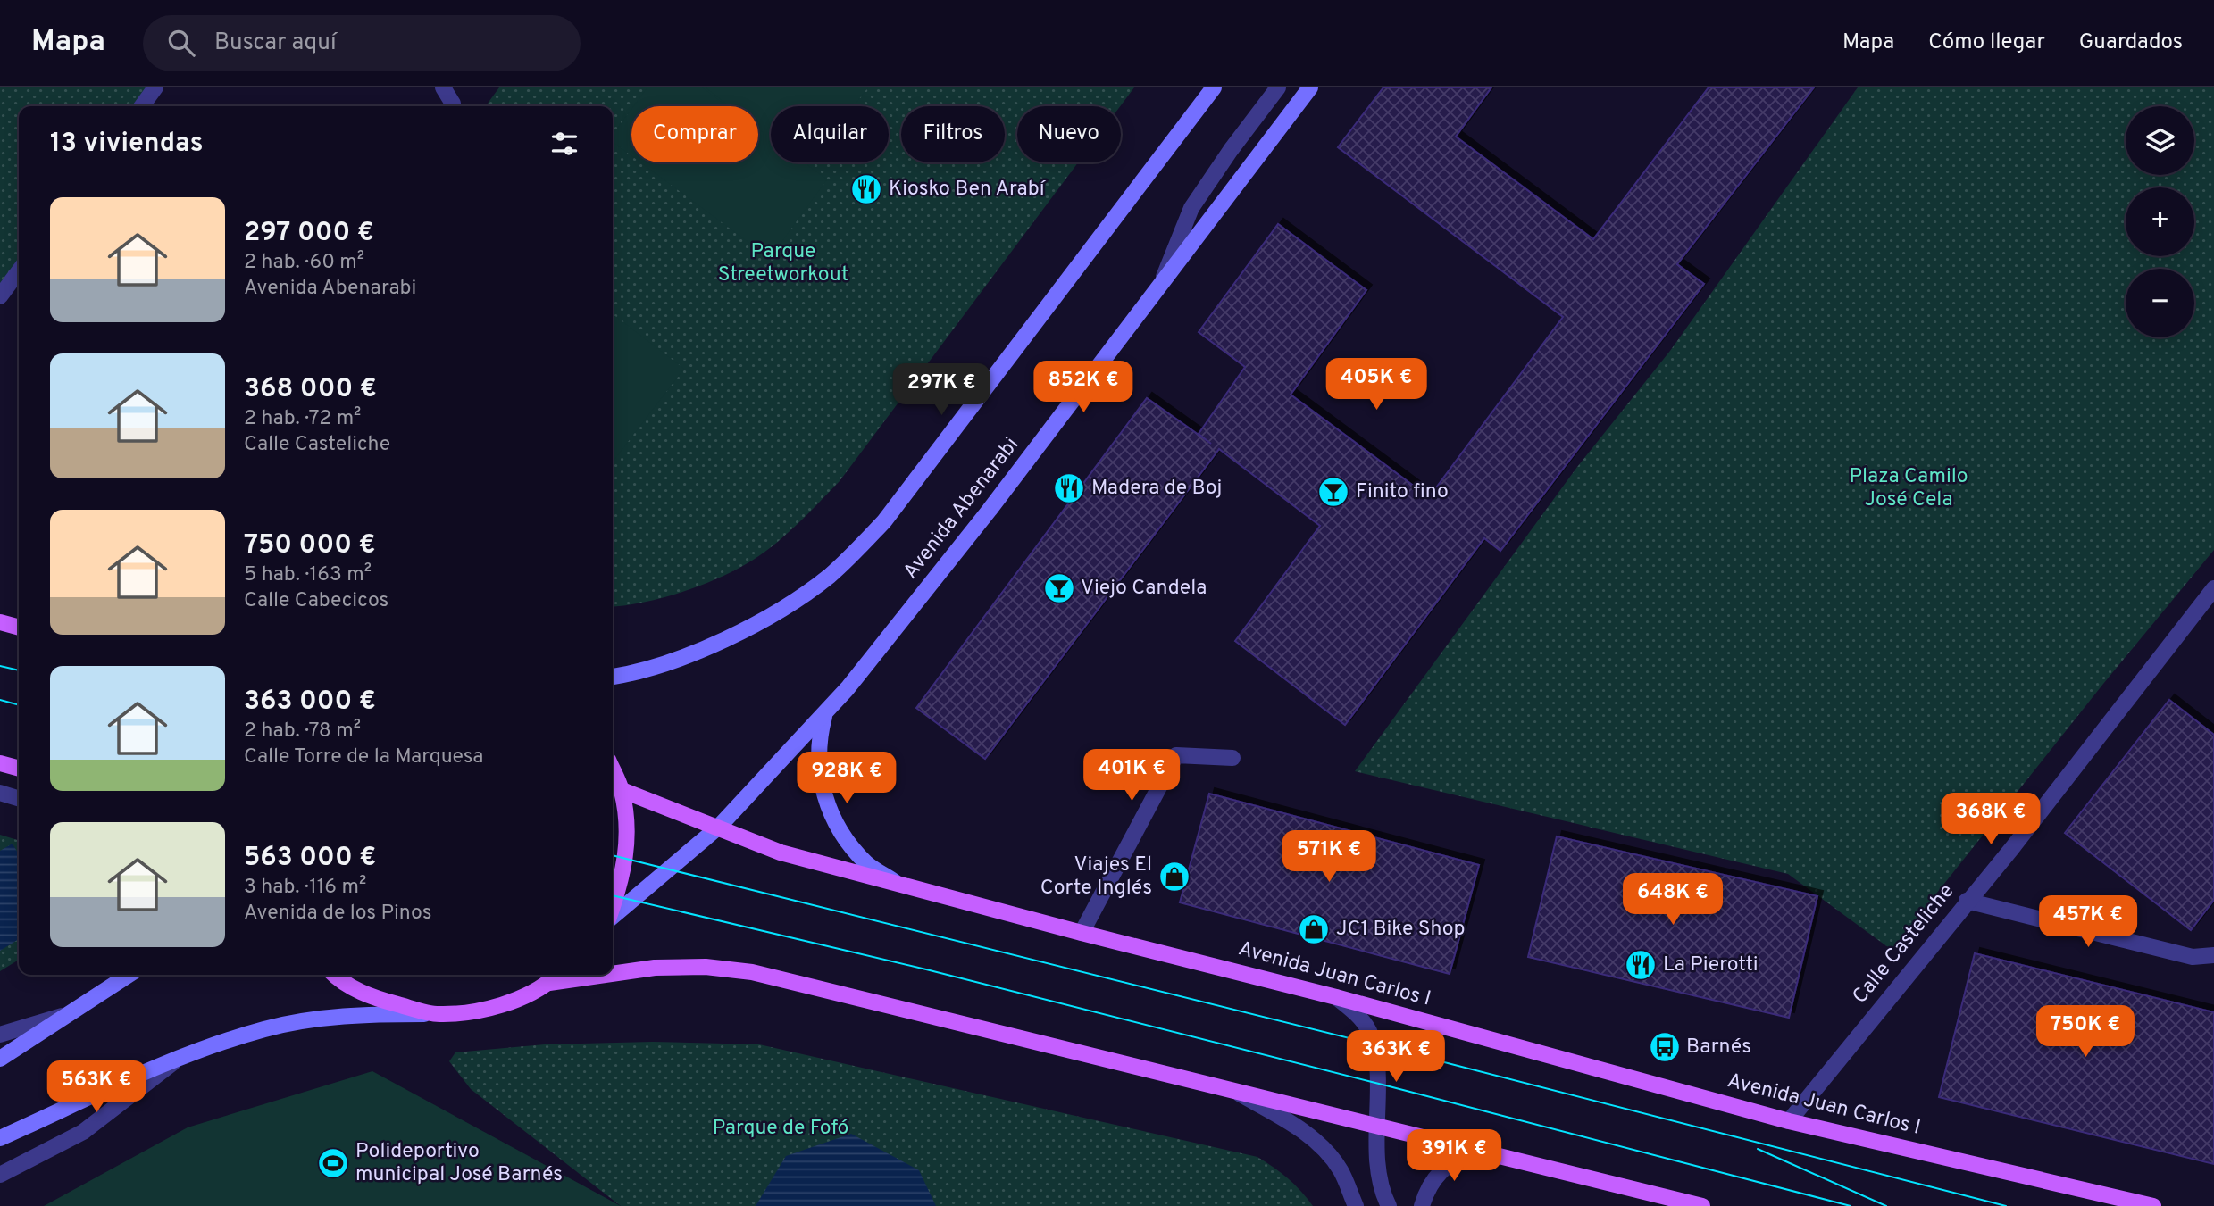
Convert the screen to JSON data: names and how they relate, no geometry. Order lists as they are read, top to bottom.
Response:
{
  "streets": {
    "main road": ["Avenida Abenarabi", "Avenida Juan Carlos I"],
    "street": ["Calle Casteliche"]
  },
  "crossings": [
    ["Avenida Abenarabi", "Avenida Juan Carlos I"],
    ["Calle Casteliche", "Avenida Juan Carlos I"]
  ],
  "parks": ["Parque Streetworkout", "Plaza Camilo José Cela", "Parque de Fofó"],
  "places": {
    "restaurant": ["Kiosko Ben Arabí", "Madera de Boj", "La Pierotti"],
    "bar": ["Finito fino", "Viejo Candela"],
    "shop": ["Viajes El Corte Inglés", "JC1 Bike Shop"],
    "bus stop": ["Barnés"],
    "sports": ["Polideportivo municipal José Barnés"]
  },
  "page": {
    "header": "Mapa",
    "search": "Buscar aquí",
    "nav": ["Mapa", "Cómo llegar", "Guardados"],
    "map_buttons": ["+", "−"],
    "chip": [
      "Comprar",
      "Alquilar",
      "Filtros",
      "Nuevo"
    ],
    "heading": "13 viviendas",
    "list": [
      {
        "name": "297 000 €",
        "note": "2 hab. · 60 m² · Avenida Abenarabi"
      },
      {
        "name": "368 000 €",
        "note": "2 hab. · 72 m² · Calle Casteliche"
      },
      {
        "name": "750 000 €",
        "note": "5 hab. · 163 m² · Calle Cabecicos"
      },
      {
        "name": "363 000 €",
        "note": "2 hab. · 78 m² · Calle Torre de la Marquesa"
      },
      {
        "name": "563 000 €",
        "note": "3 hab. · 116 m² · Avenida de los Pinos"
      }
    ],
    "price": [
      "405K €",
      "852K €",
      "297K €",
      "401K €",
      "928K €",
      "368K €",
      "571K €",
      "648K €",
      "457K €",
      "750K €",
      "363K €",
      "563K €",
      "391K €"
    ]
  }
}
